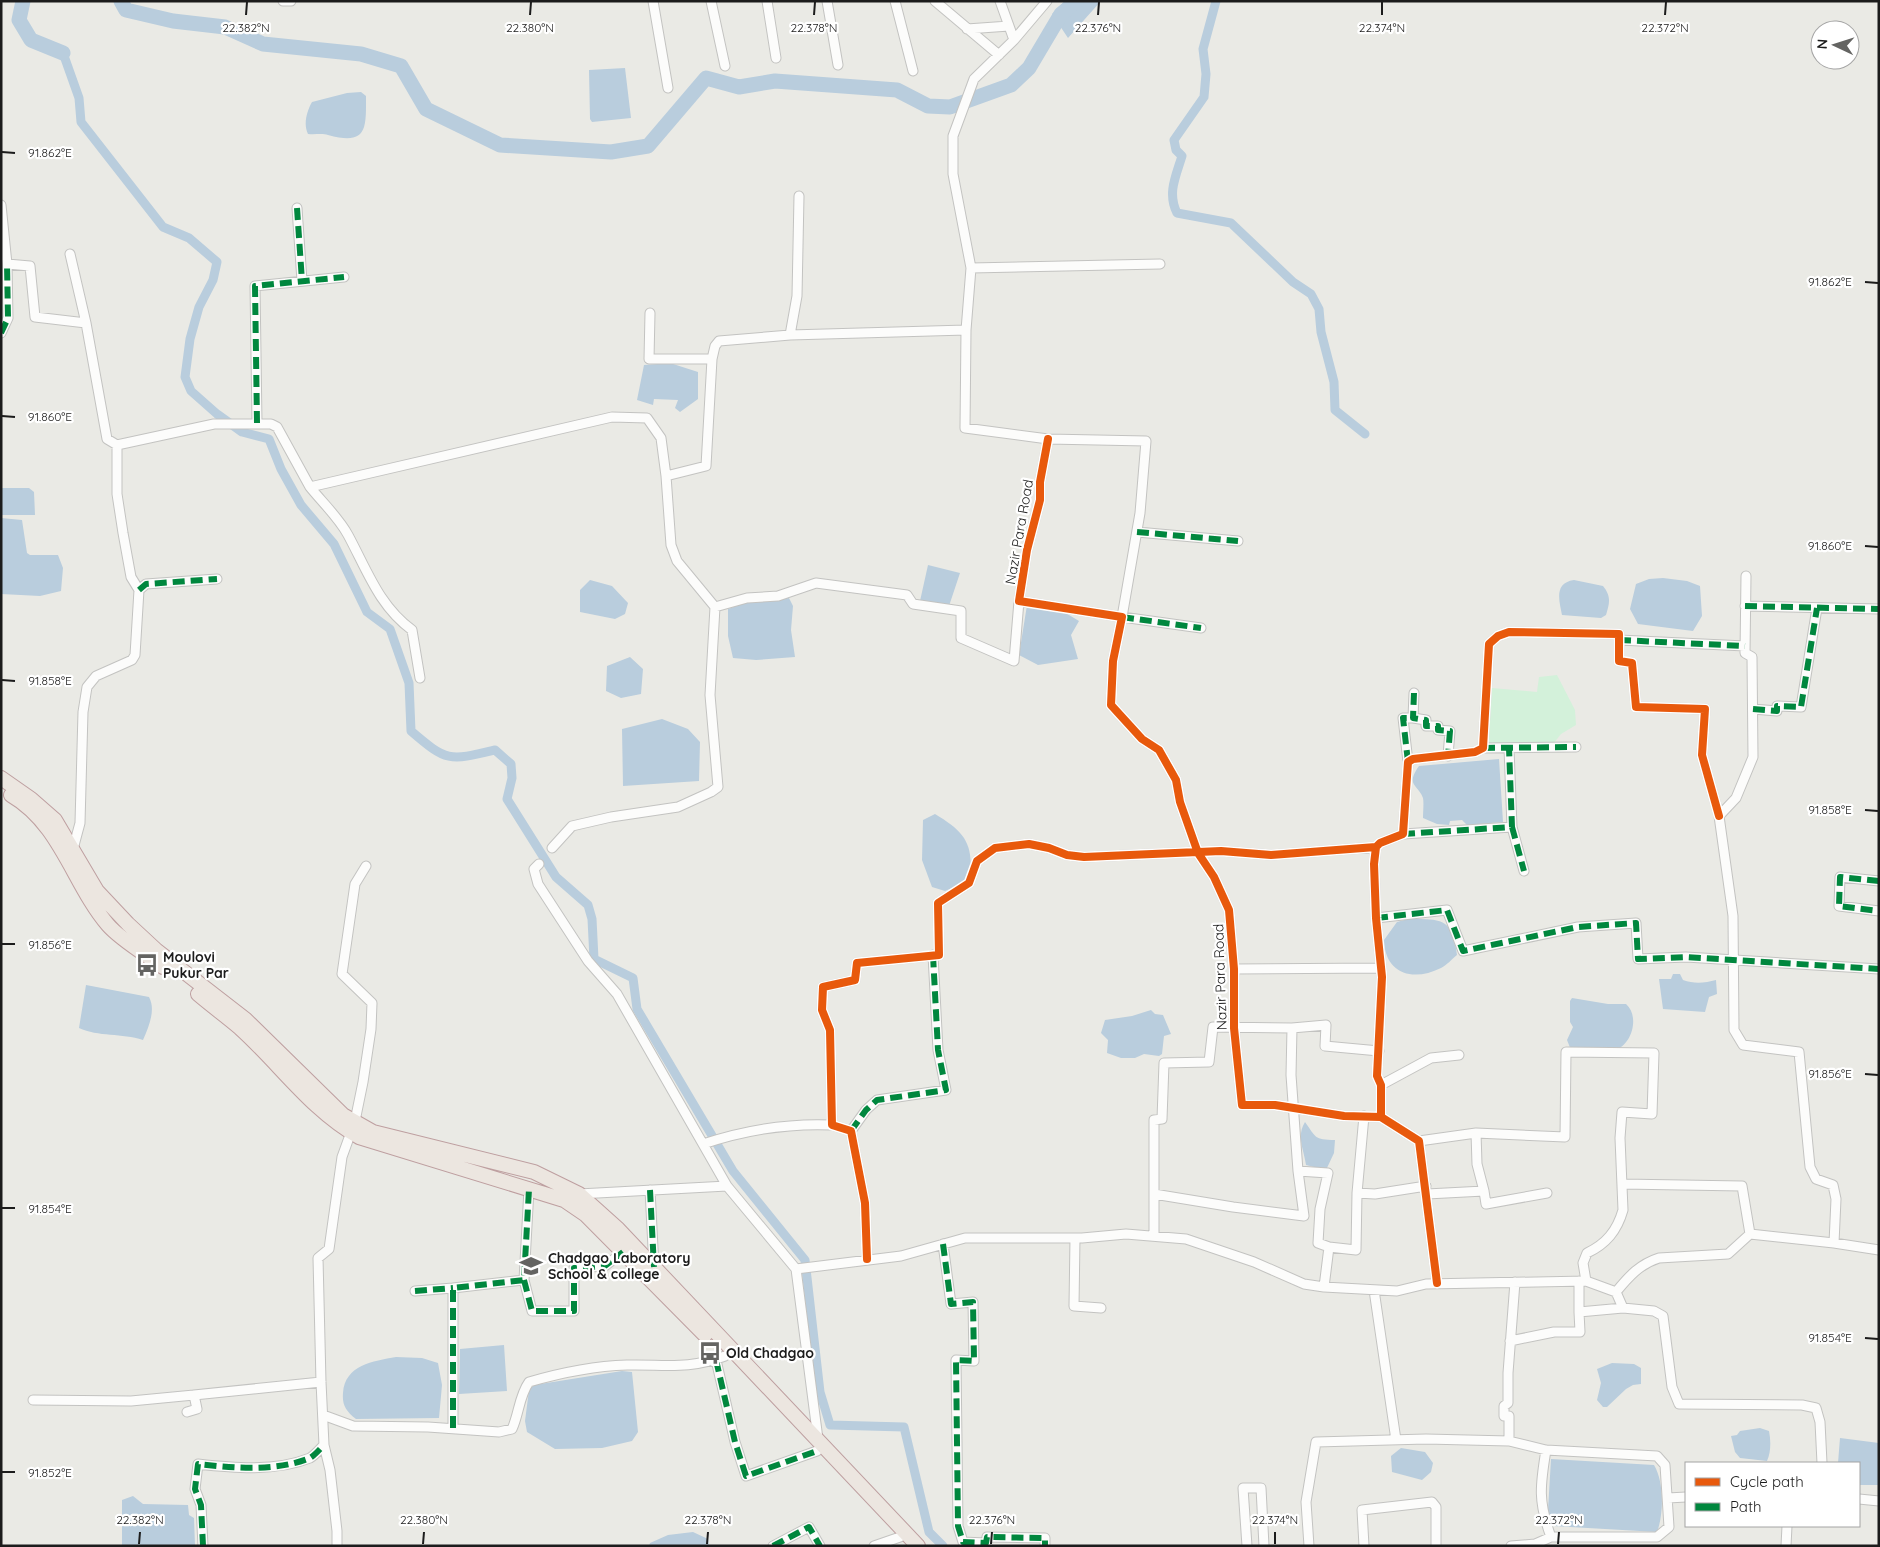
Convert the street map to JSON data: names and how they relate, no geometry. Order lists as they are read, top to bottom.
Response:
{
  "streets": {
    "street": ["Nazir Para Road"]
  },
  "places": {
    "bus stop": ["Moulovi Pukur Par", "Old Chadgao"],
    "school or university": ["Chadgao Laboratory School & college"]
  },
  "legend": ["Cycle path", "Path"],
  "north": "left",
  "coordinates": [
    "22.382°N",
    "22.380°N",
    "22.378°N",
    "22.376°N",
    "22.374°N",
    "22.372°N",
    "91.862°E",
    "91.860°E",
    "91.858°E",
    "91.856°E",
    "91.854°E",
    "91.852°E"
  ]
}
